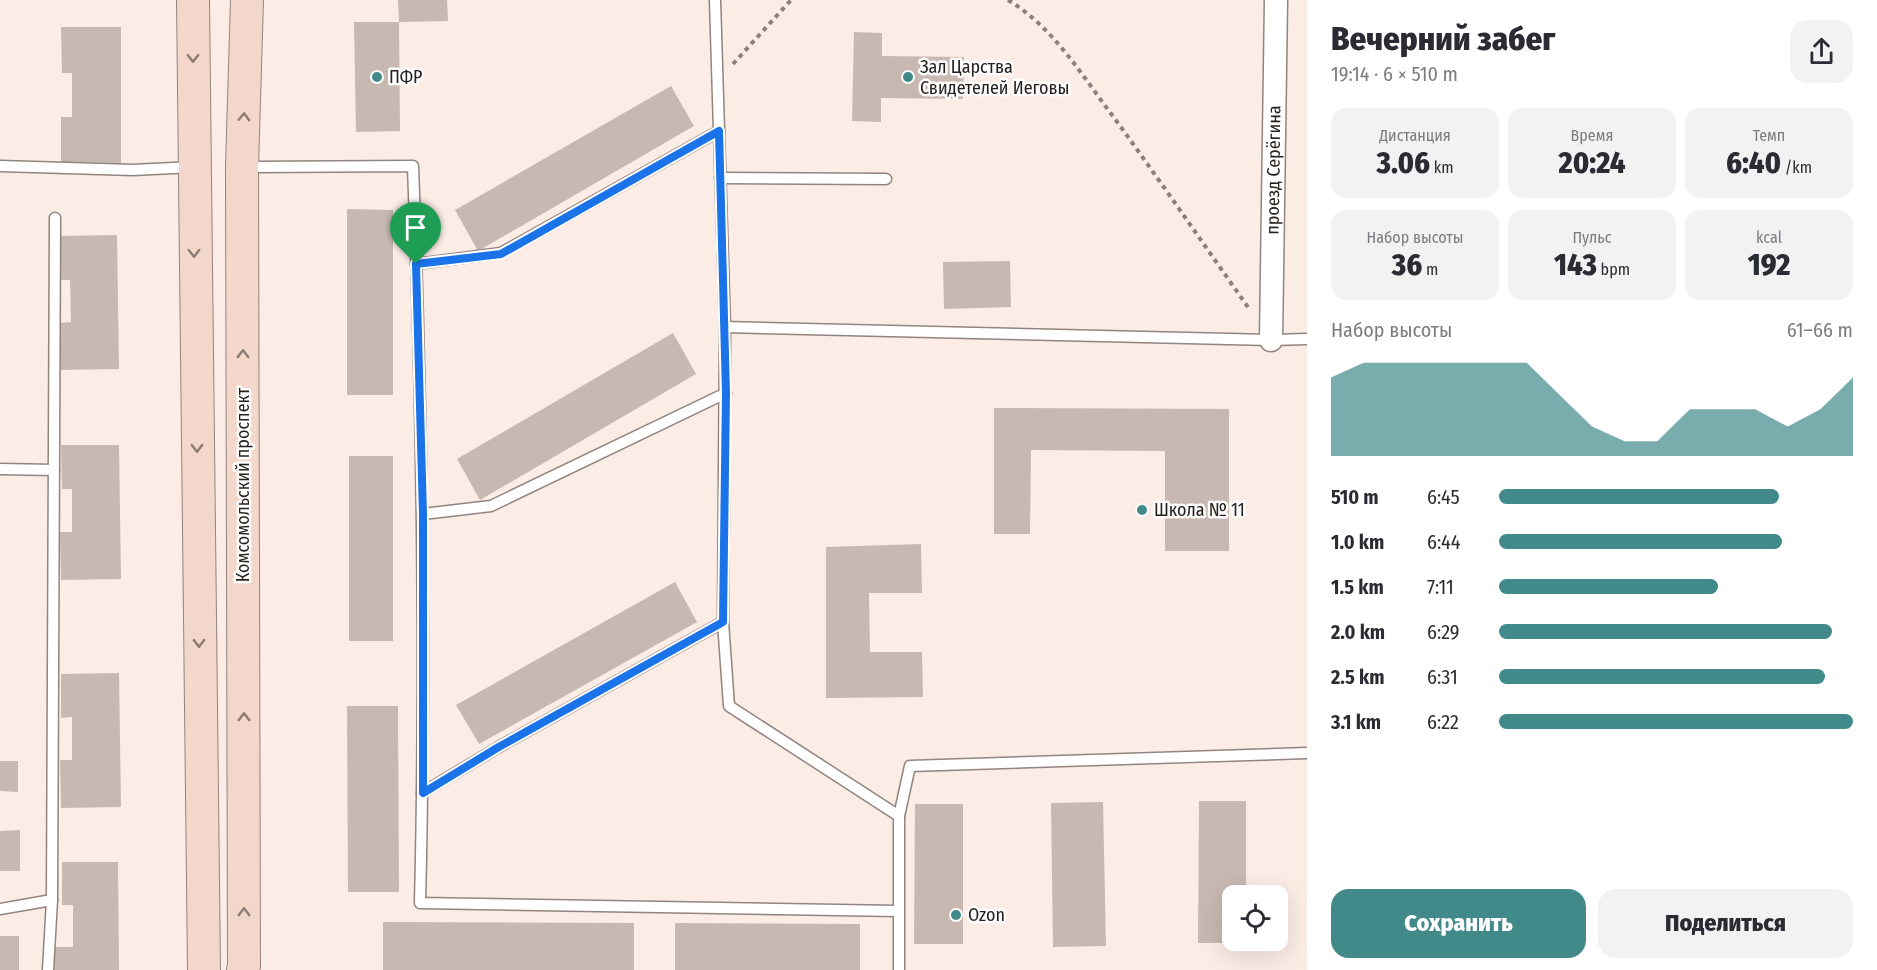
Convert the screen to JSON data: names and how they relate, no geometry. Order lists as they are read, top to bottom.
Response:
{
  "streets": {
    "main road": ["Комсомольский проспект"],
    "street": ["проезд Серёгина"]
  },
  "places": [
    "ПФР",
    "Зал Царства Свидетелей Иеговы",
    "Школа № 11",
    "Ozon"
  ],
  "page": {
    "heading": ["Вечерний забег", "19:14 · 6 × 510 m"],
    "stats": [
      ["Дистанция", "3.06 km"],
      ["Время", "20:24"],
      ["Темп", "6:40 /km"],
      ["Набор высоты", "36 m"],
      ["Пульс", "143 bpm"],
      ["kcal", "192"]
    ],
    "chart": ["Набор высоты", "61–66 m"],
    "list": [
      {
        "name": "510 m",
        "note": "6:45"
      },
      {
        "name": "1.0 km",
        "note": "6:44"
      },
      {
        "name": "1.5 km",
        "note": "7:11"
      },
      {
        "name": "2.0 km",
        "note": "6:29"
      },
      {
        "name": "2.5 km",
        "note": "6:31"
      },
      {
        "name": "3.1 km",
        "note": "6:22"
      }
    ],
    "buttons": ["Сохранить", "Поделиться"]
  }
}
